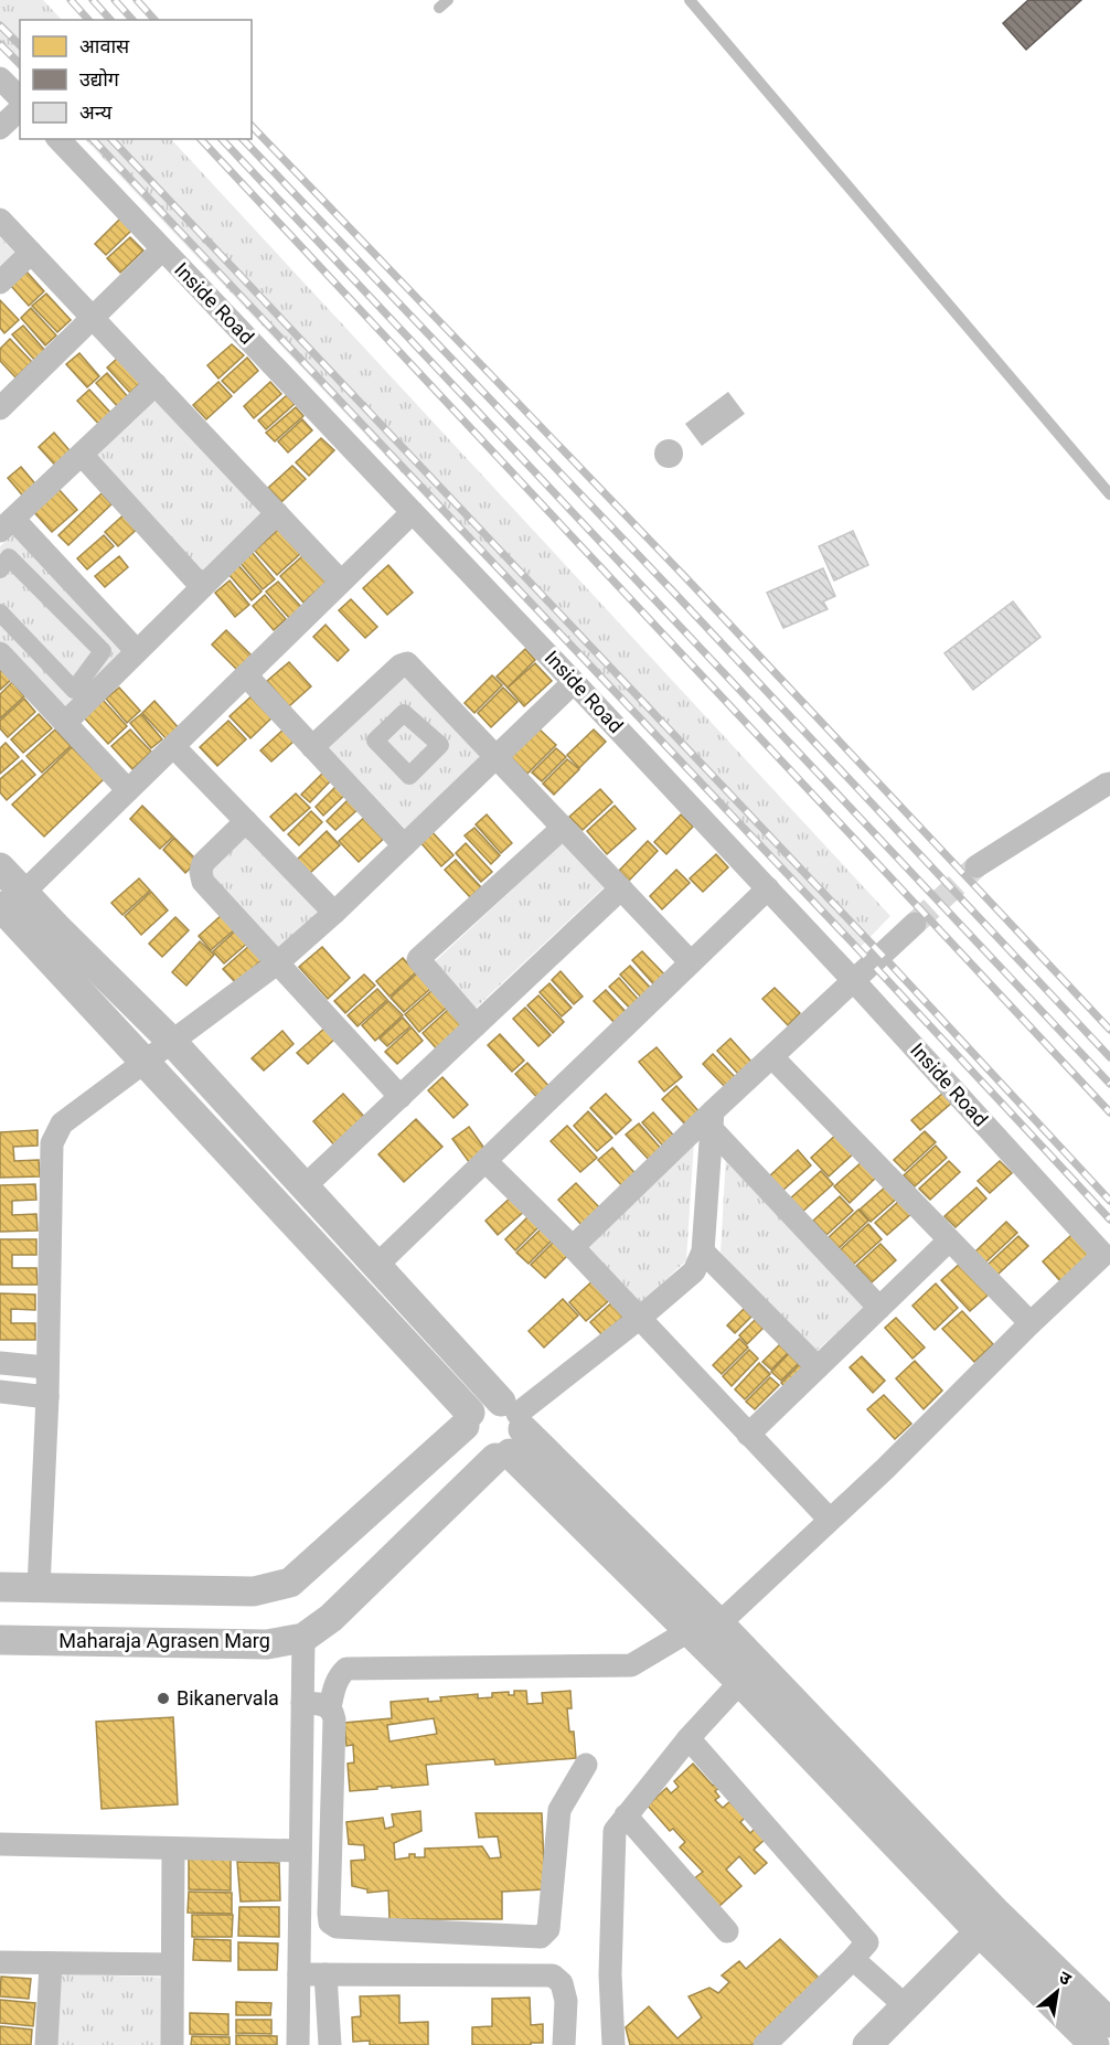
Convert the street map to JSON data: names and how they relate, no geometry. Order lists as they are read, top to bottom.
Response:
{
  "streets": {
    "street": ["Inside Road", "Maharaja Agrasen Marg"]
  },
  "places": ["Bikanervala"],
  "legend": ["आवास", "उद्योग", "अन्य"],
  "north": "top right"
}
